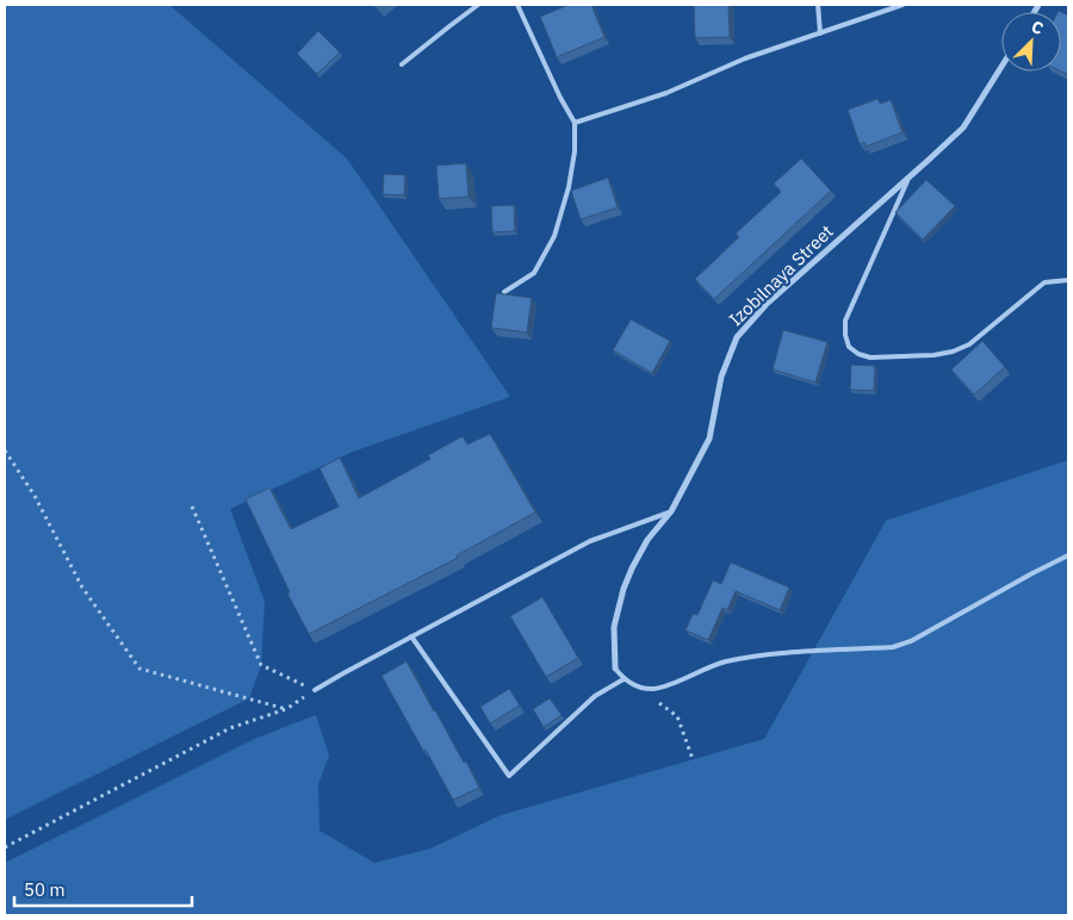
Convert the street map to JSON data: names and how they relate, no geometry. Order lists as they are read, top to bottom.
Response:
{
  "streets": {
    "street": ["Izobilnaya Street"]
  },
  "scale_bar": "50 m",
  "north": "top right"
}
